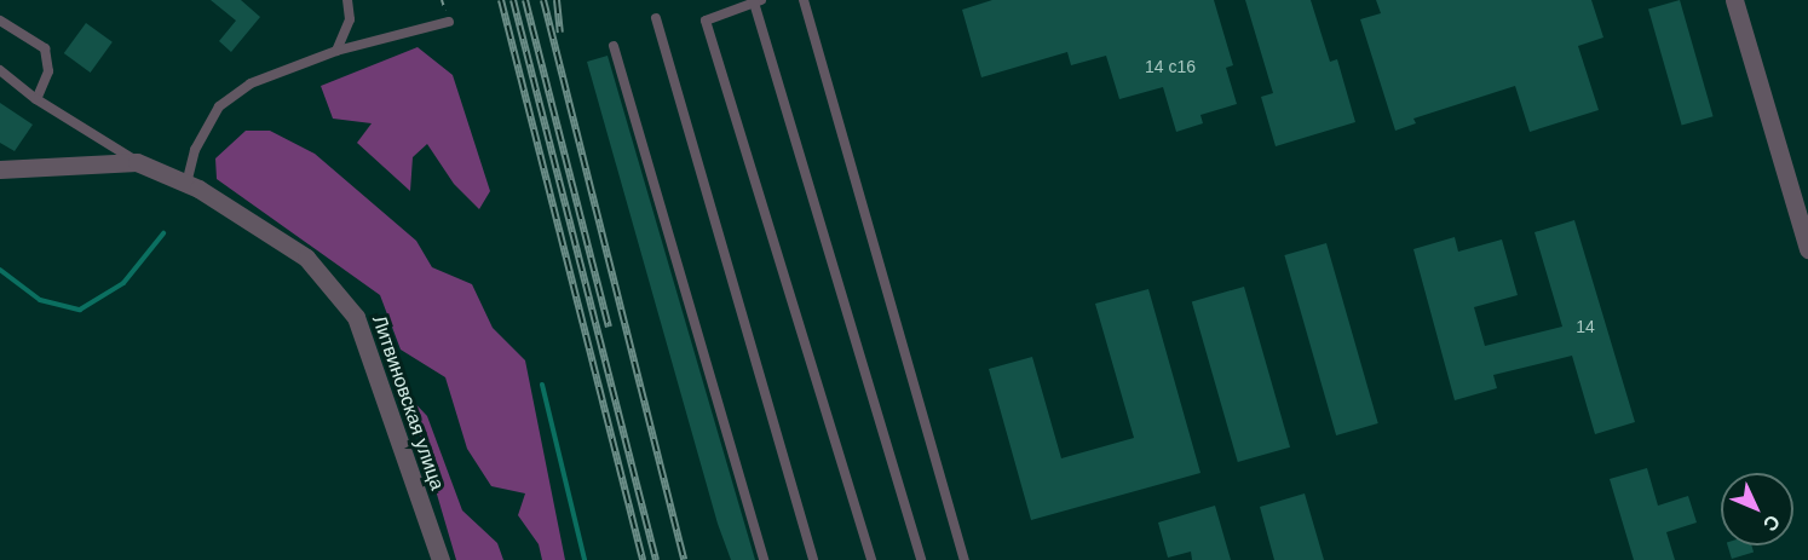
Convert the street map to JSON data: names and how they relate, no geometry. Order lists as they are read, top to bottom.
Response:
{
  "streets": {
    "street": ["Литвиновская улица"]
  },
  "house_numbers": ["14 с16", "14"],
  "north": "bottom right"
}
